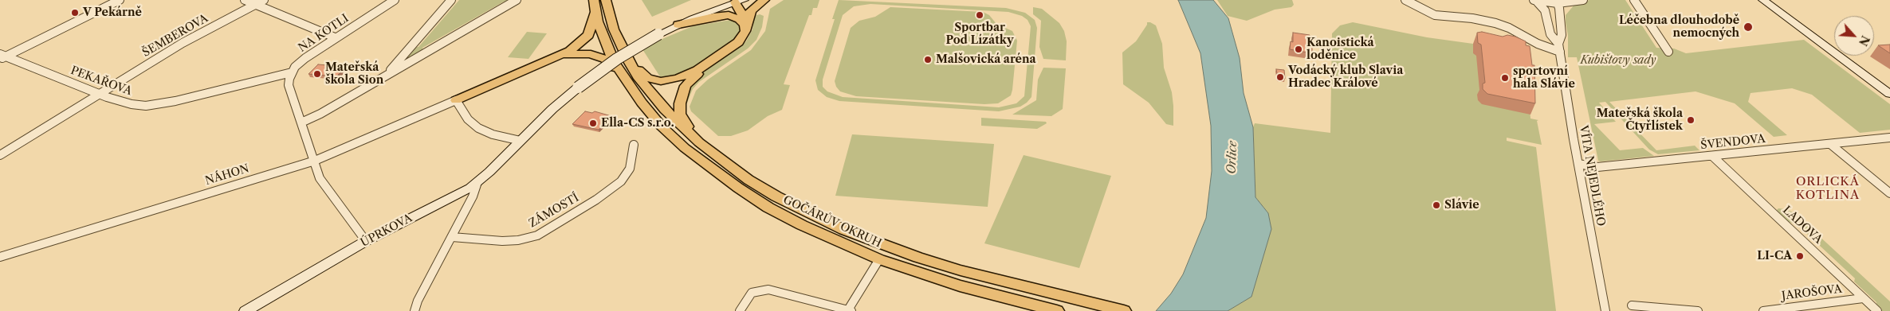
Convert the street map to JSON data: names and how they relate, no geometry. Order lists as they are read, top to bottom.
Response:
{
  "streets": {
    "main road": ["GOČÁRŮV OKRUH"],
    "street": [
      "NA KOTLI",
      "ŠEMBEROVA",
      "PEKAŘOVA",
      "ŠVENDOVA",
      "NÁHON",
      "VÍTA NEJEDLÉHO",
      "ZÁMOSTÍ",
      "LADOVA",
      "ÚPRKOVA",
      "JAROŠOVA"
    ]
  },
  "crossings": [
    ["NA KOTLI", "PEKAŘOVA"],
    ["ŠEMBEROVA", "PEKAŘOVA"],
    ["ŠVENDOVA", "VÍTA NEJEDLÉHO"],
    ["ŠVENDOVA", "LADOVA"],
    ["LADOVA", "JAROŠOVA"]
  ],
  "districts": ["ORLICKÁ KOTLINA"],
  "water": ["Orlice"],
  "parks": ["Kubištovy sady"],
  "places": [
    "V Pekárně",
    "Sportbar Pod Lízátky",
    "Léčebna dlouhodobě nemocných",
    "Kanoistická loděnice",
    "Malšovická aréna",
    "Mateřská škola Sion",
    "Vodácký klub Slavia Hradec Králové",
    "sportovní hala Slávie",
    "Mateřská škola Čtyřlístek",
    "Ella-CS s.r.o.",
    "Slávie",
    "LI-CA"
  ],
  "north": "bottom right"
}
